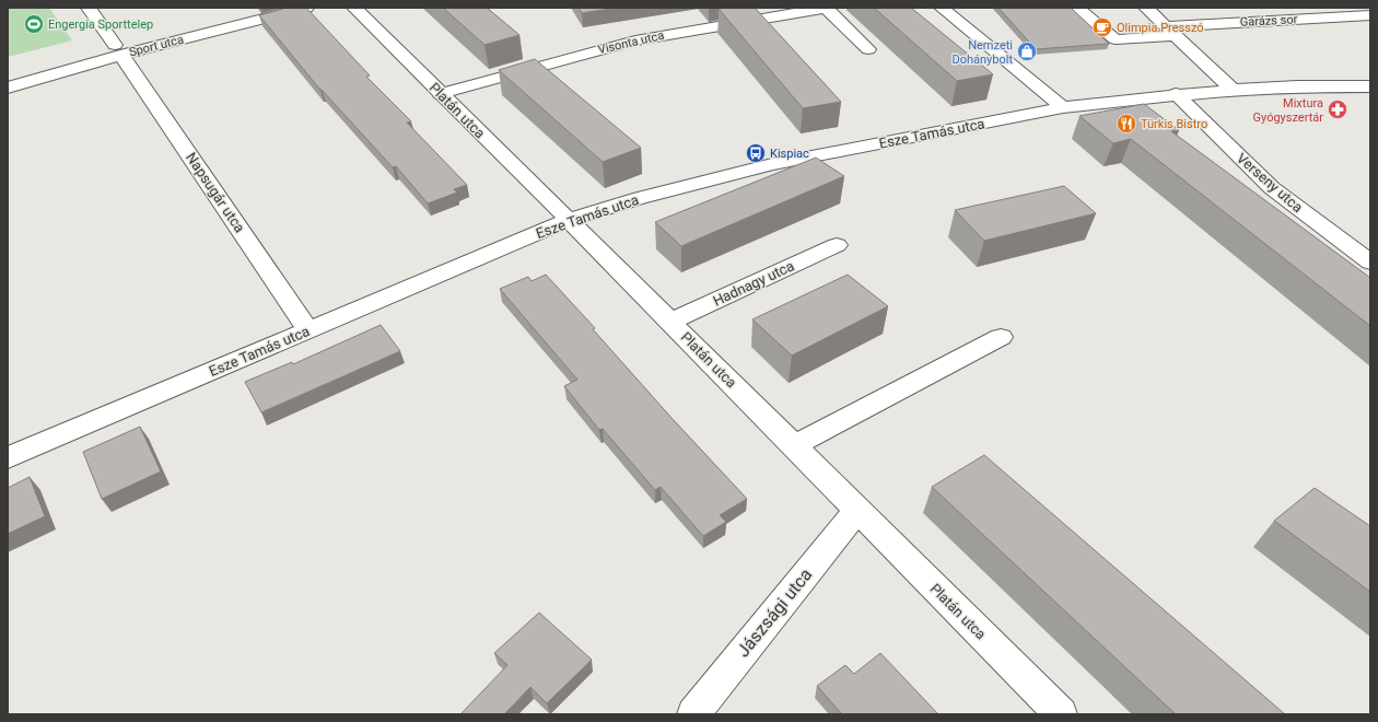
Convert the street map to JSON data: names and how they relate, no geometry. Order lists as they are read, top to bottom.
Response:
{
  "streets": {
    "street": [
      "Garázs sor",
      "Visonta utca",
      "Sport utca",
      "Platán utca",
      "Esze Tamás utca",
      "Verseny utca",
      "Napsugár utca",
      "Hadnagy utca",
      "Jászsági utca"
    ]
  },
  "crossings": [
    ["Visonta utca", "Platán utca"],
    ["Sport utca", "Napsugár utca"],
    ["Platán utca", "Esze Tamás utca"],
    ["Platán utca", "Hadnagy utca"],
    ["Platán utca", "Jászsági utca"],
    ["Esze Tamás utca", "Verseny utca"],
    ["Esze Tamás utca", "Napsugár utca"]
  ],
  "places": {
    "sports": ["Engergia Sporttelep"],
    "cafe": ["Olimpia Presszó"],
    "shop": ["Nemzeti Dohánybolt"],
    "pharmacy": ["Mixtura Gyógyszertár"],
    "restaurant": ["Türkis Bistro"],
    "bus stop": ["Kispiac"]
  }
}
